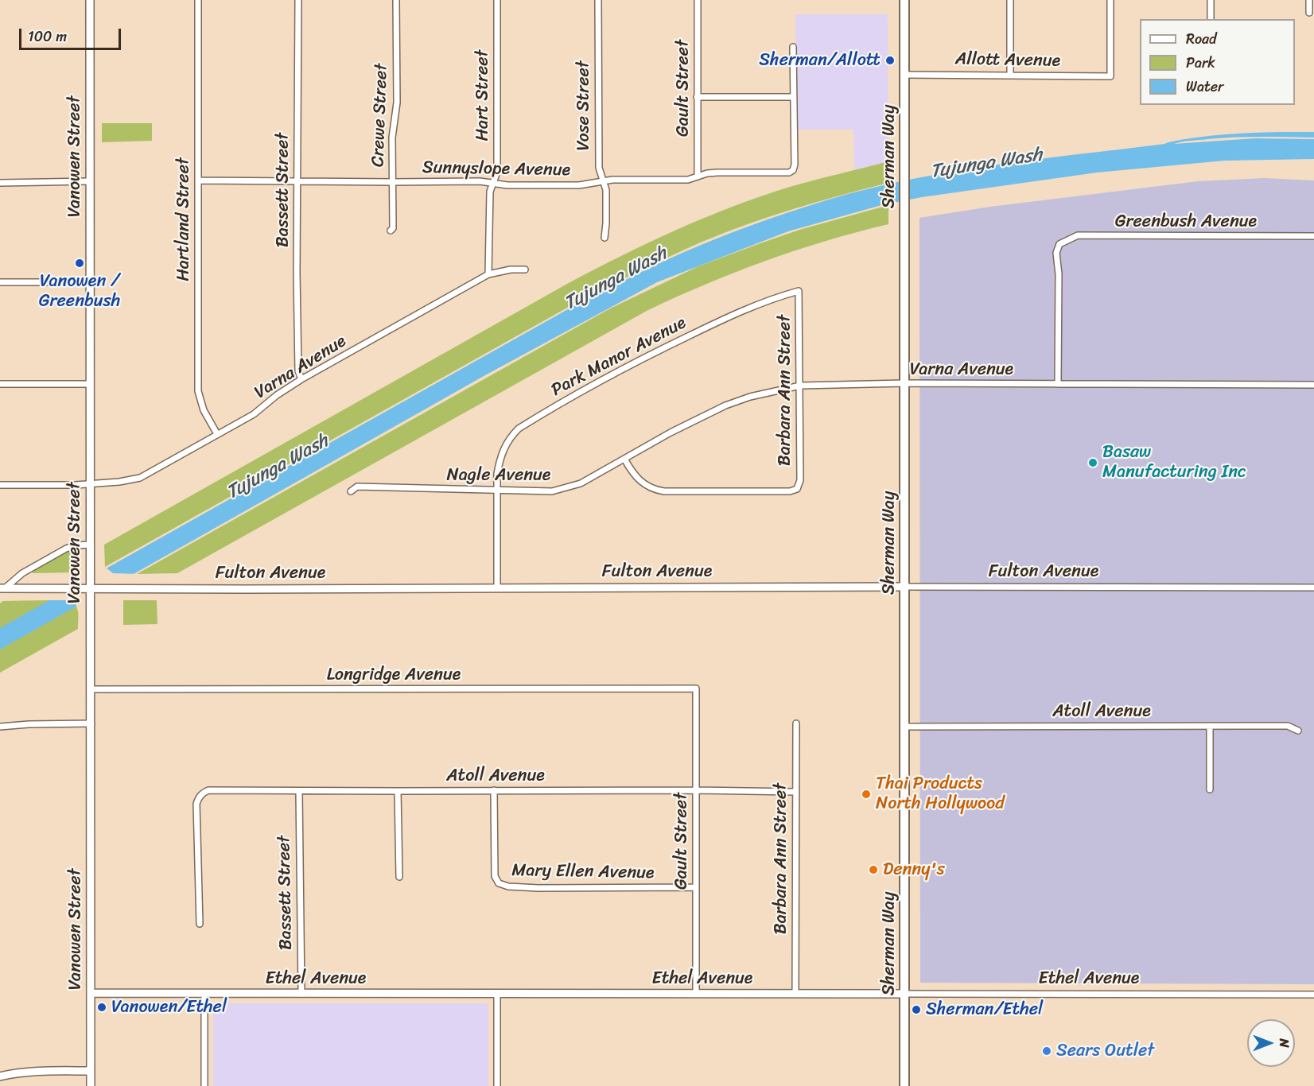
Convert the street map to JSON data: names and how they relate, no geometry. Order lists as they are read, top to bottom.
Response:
{
  "streets": {
    "main road": ["Sherman Way"],
    "street": [
      "Allott Avenue",
      "Gault Street",
      "Hart Street",
      "Vose Street",
      "Crewe Street",
      "Vanowen Street",
      "Sunnyslope Avenue",
      "Bassett Street",
      "Hartland Street",
      "Greenbush Avenue",
      "Park Manor Avenue",
      "Varna Avenue",
      "Barbara Ann Street",
      "Nagle Avenue",
      "Fulton Avenue",
      "Longridge Avenue",
      "Atoll Avenue",
      "Mary Ellen Avenue",
      "Ethel Avenue"
    ]
  },
  "crossings": [
    ["Allott Avenue", "Sherman Way"],
    ["Gault Street", "Sunnyslope Avenue"],
    ["Gault Street", "Longridge Avenue"],
    ["Gault Street", "Atoll Avenue"],
    ["Gault Street", "Mary Ellen Avenue"],
    ["Gault Street", "Ethel Avenue"],
    ["Hart Street", "Sunnyslope Avenue"],
    ["Hart Street", "Varna Avenue"],
    ["Vose Street", "Sunnyslope Avenue"],
    ["Crewe Street", "Sunnyslope Avenue"],
    ["Vanowen Street", "Varna Avenue"],
    ["Vanowen Street", "Fulton Avenue"],
    ["Vanowen Street", "Longridge Avenue"],
    ["Vanowen Street", "Ethel Avenue"],
    ["Sherman Way", "Varna Avenue"],
    ["Sherman Way", "Fulton Avenue"],
    ["Sherman Way", "Atoll Avenue"],
    ["Sherman Way", "Ethel Avenue"],
    ["Sunnyslope Avenue", "Bassett Street"],
    ["Sunnyslope Avenue", "Hartland Street"],
    ["Bassett Street", "Varna Avenue"],
    ["Bassett Street", "Atoll Avenue"],
    ["Bassett Street", "Ethel Avenue"],
    ["Hartland Street", "Varna Avenue"],
    ["Greenbush Avenue", "Varna Avenue"],
    ["Park Manor Avenue", "Barbara Ann Street"],
    ["Park Manor Avenue", "Nagle Avenue"],
    ["Varna Avenue", "Barbara Ann Street"],
    ["Varna Avenue", "Nagle Avenue"],
    ["Barbara Ann Street", "Nagle Avenue"],
    ["Barbara Ann Street", "Atoll Avenue"],
    ["Barbara Ann Street", "Ethel Avenue"],
    ["Atoll Avenue", "Mary Ellen Avenue"]
  ],
  "water": ["Tujunga Wash"],
  "places": [
    "Sherman/Allott",
    "Vanowen / Greenbush",
    "Basaw Manufacturing Inc",
    "Thai Products North Hollywood",
    "Denny's",
    "Vanowen/Ethel",
    "Sherman/Ethel",
    "Sears Outlet"
  ],
  "legend": ["Road", "Park", "Water"],
  "scale_bar": "100 m",
  "north": "right"
}
